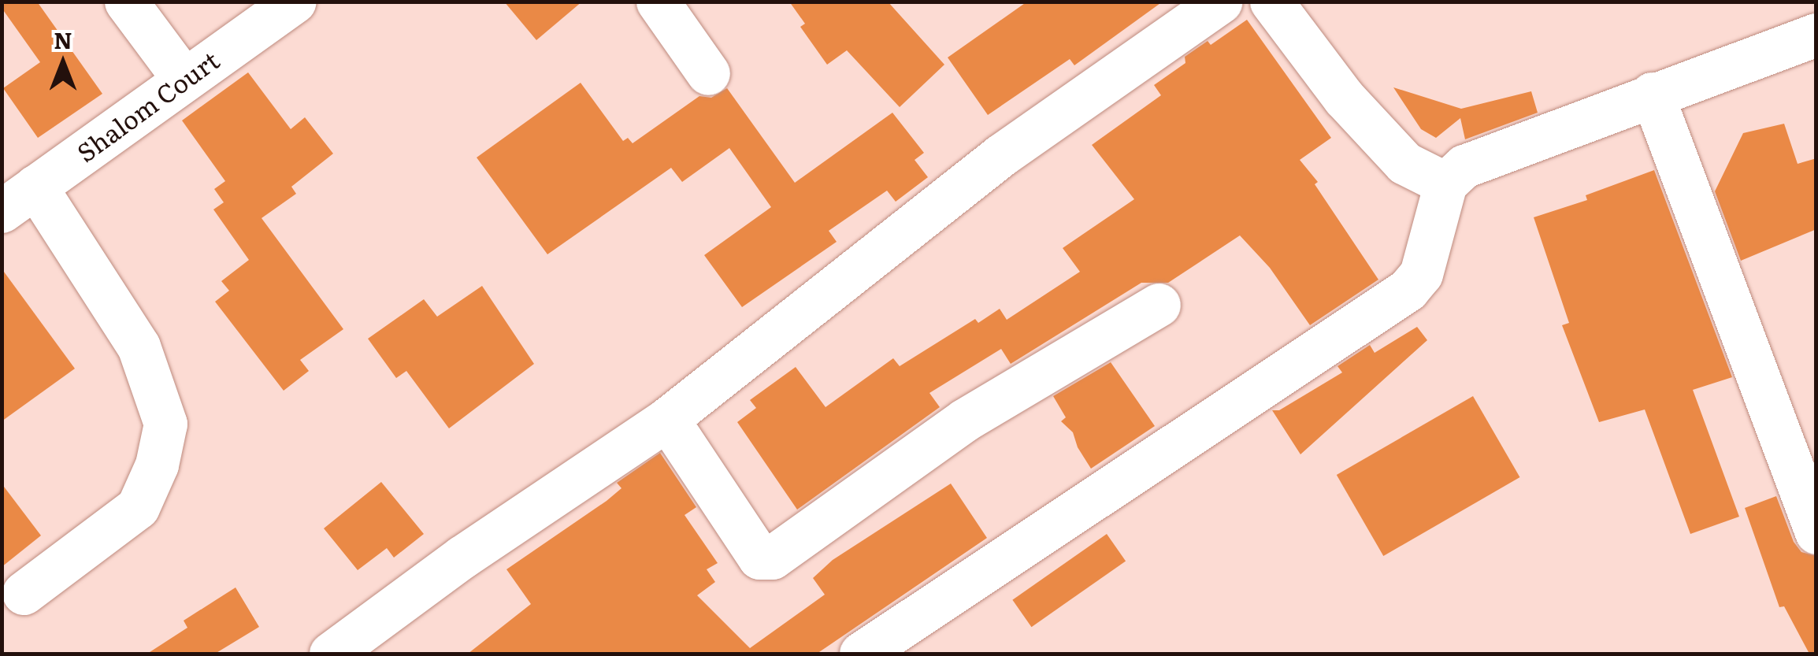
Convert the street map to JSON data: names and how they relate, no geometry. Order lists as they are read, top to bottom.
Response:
{
  "streets": {
    "street": ["Shalom Court"]
  },
  "north": "top"
}
